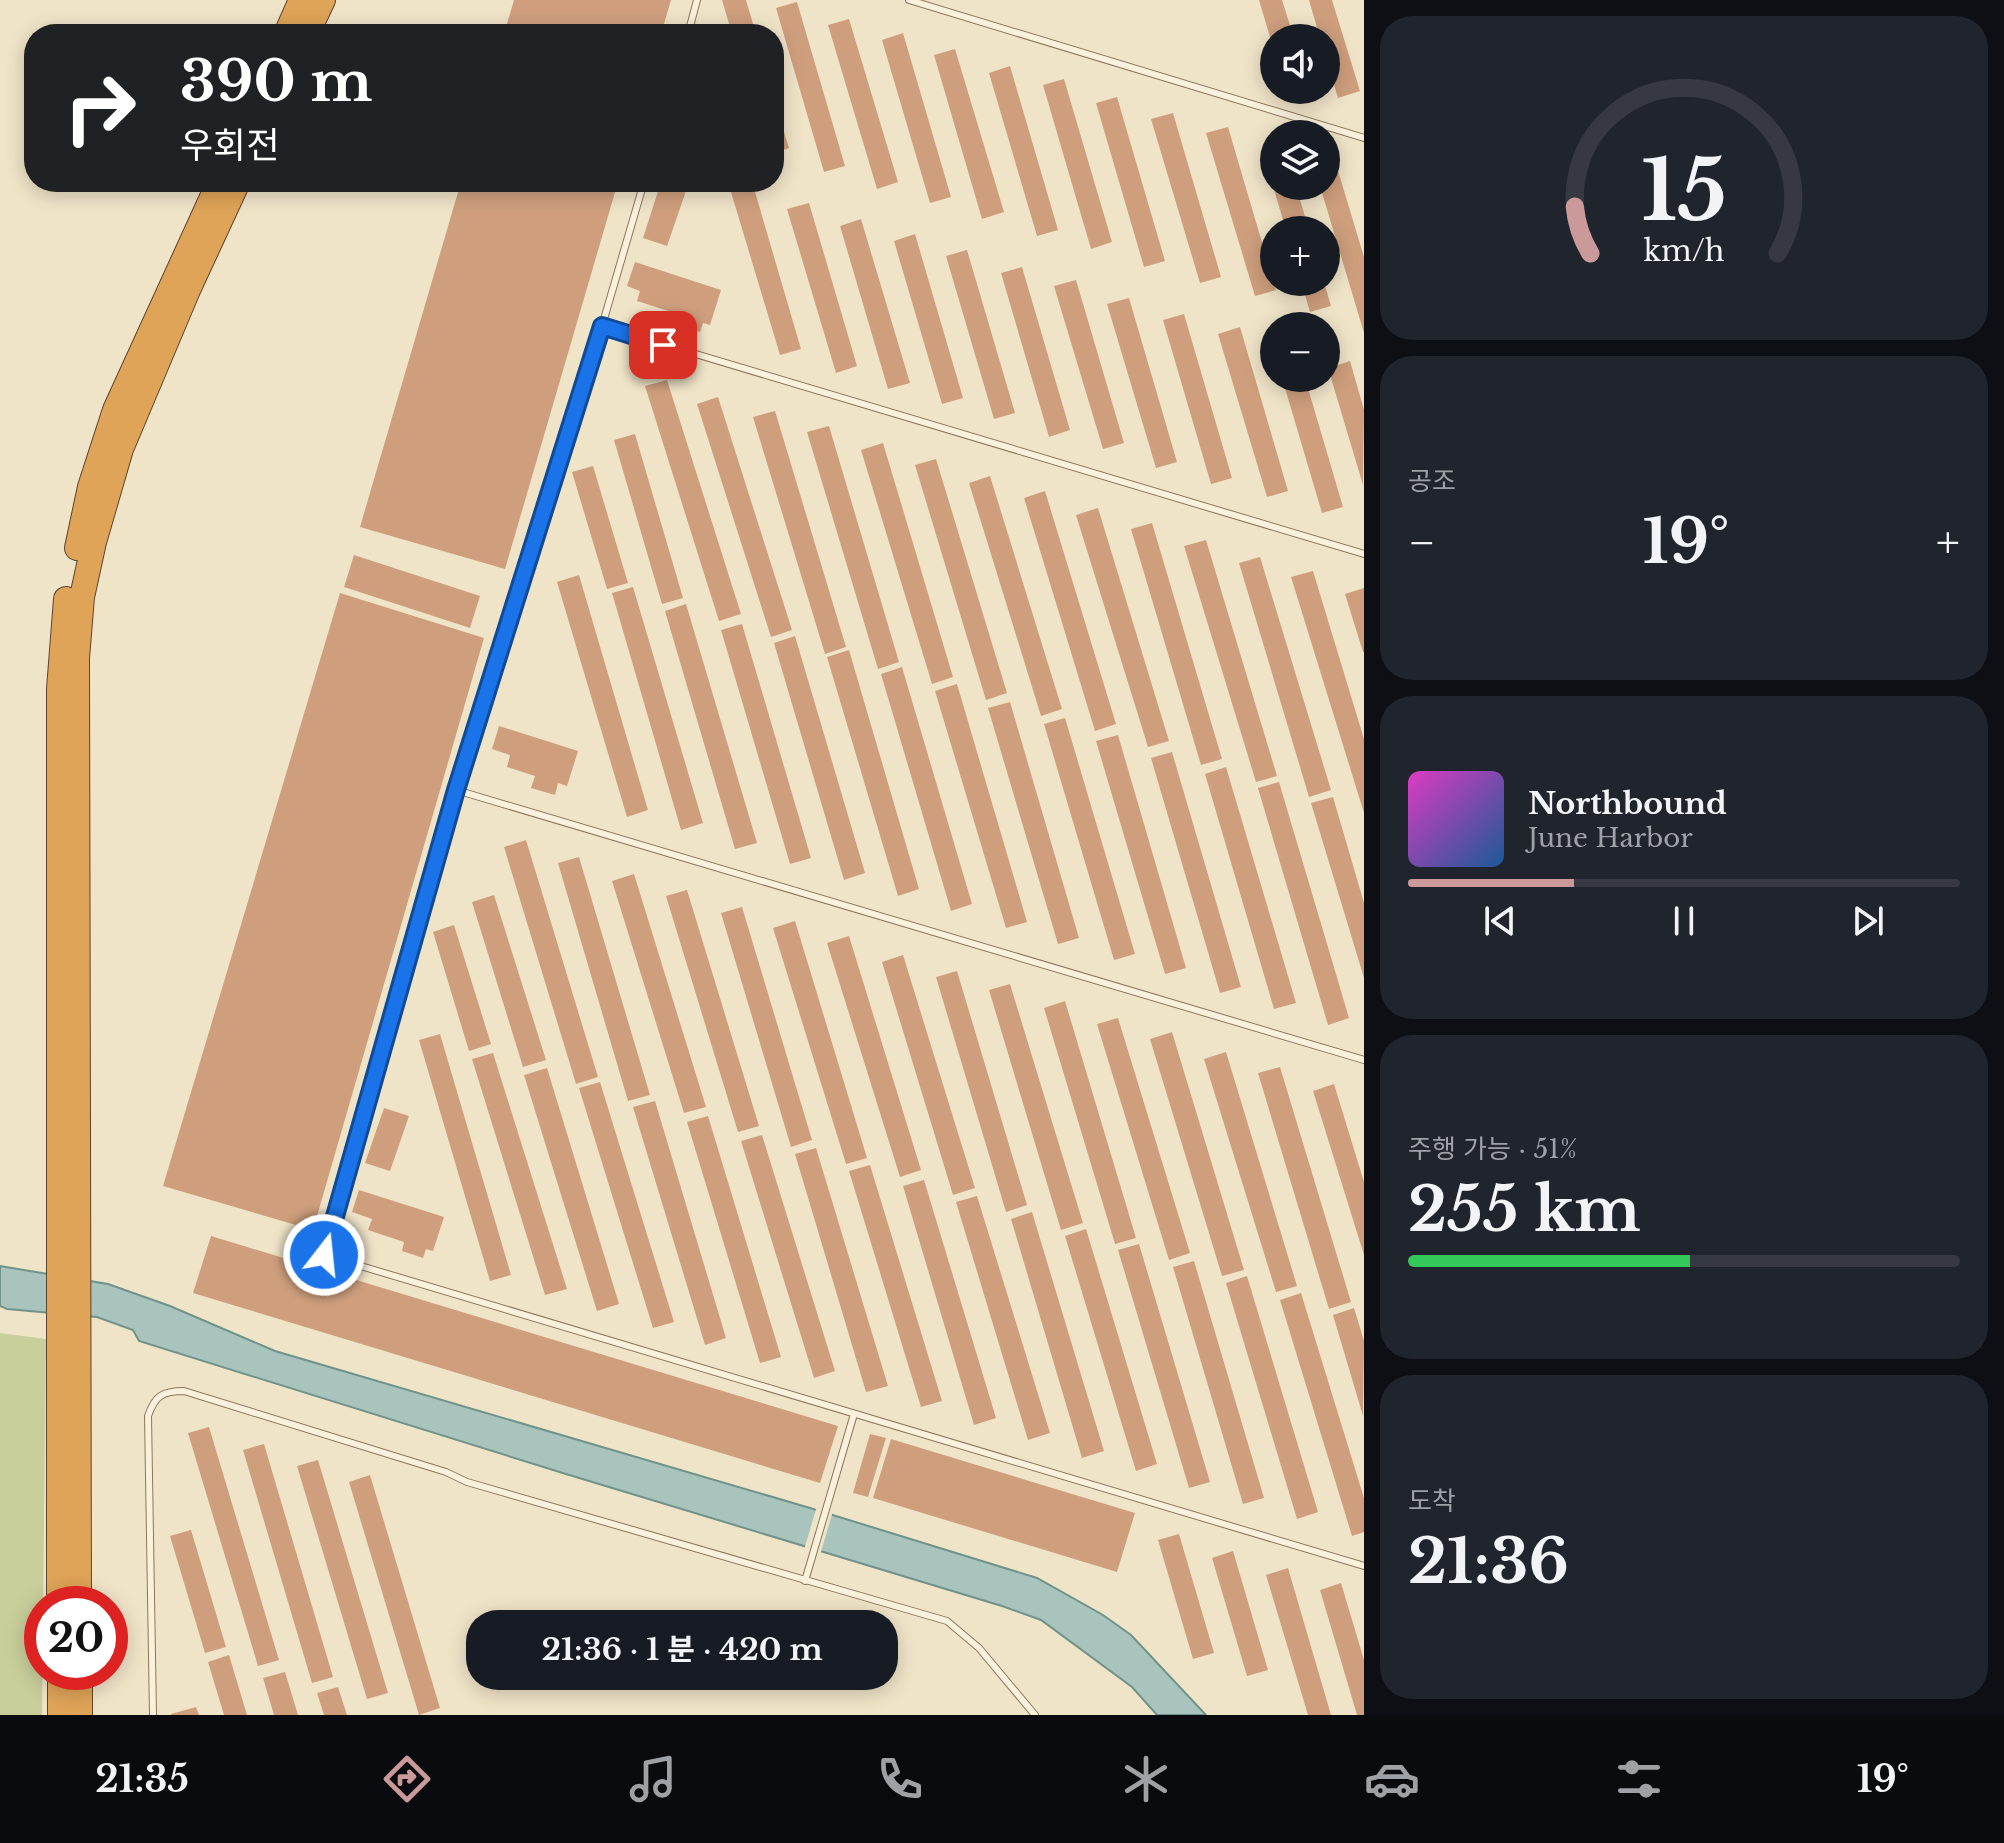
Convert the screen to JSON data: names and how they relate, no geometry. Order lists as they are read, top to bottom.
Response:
{
  "page": {
    "map_buttons": ["+", "−"],
    "turn": ["390 m", "우회전"],
    "tile": [
      "공조",
      ["주행 가능 · 51%", "255 km"],
      ["도착", "21:36"]
    ],
    "heat": ["−", "19°", "+"],
    "song": ["Northbound", "June Harbor"],
    "limit": "20",
    "trip": "21:36 · 1 분 · 420 m",
    "tabs": ["21:35", "19°"],
    "gauge": ["15", "km/h"]
  }
}
